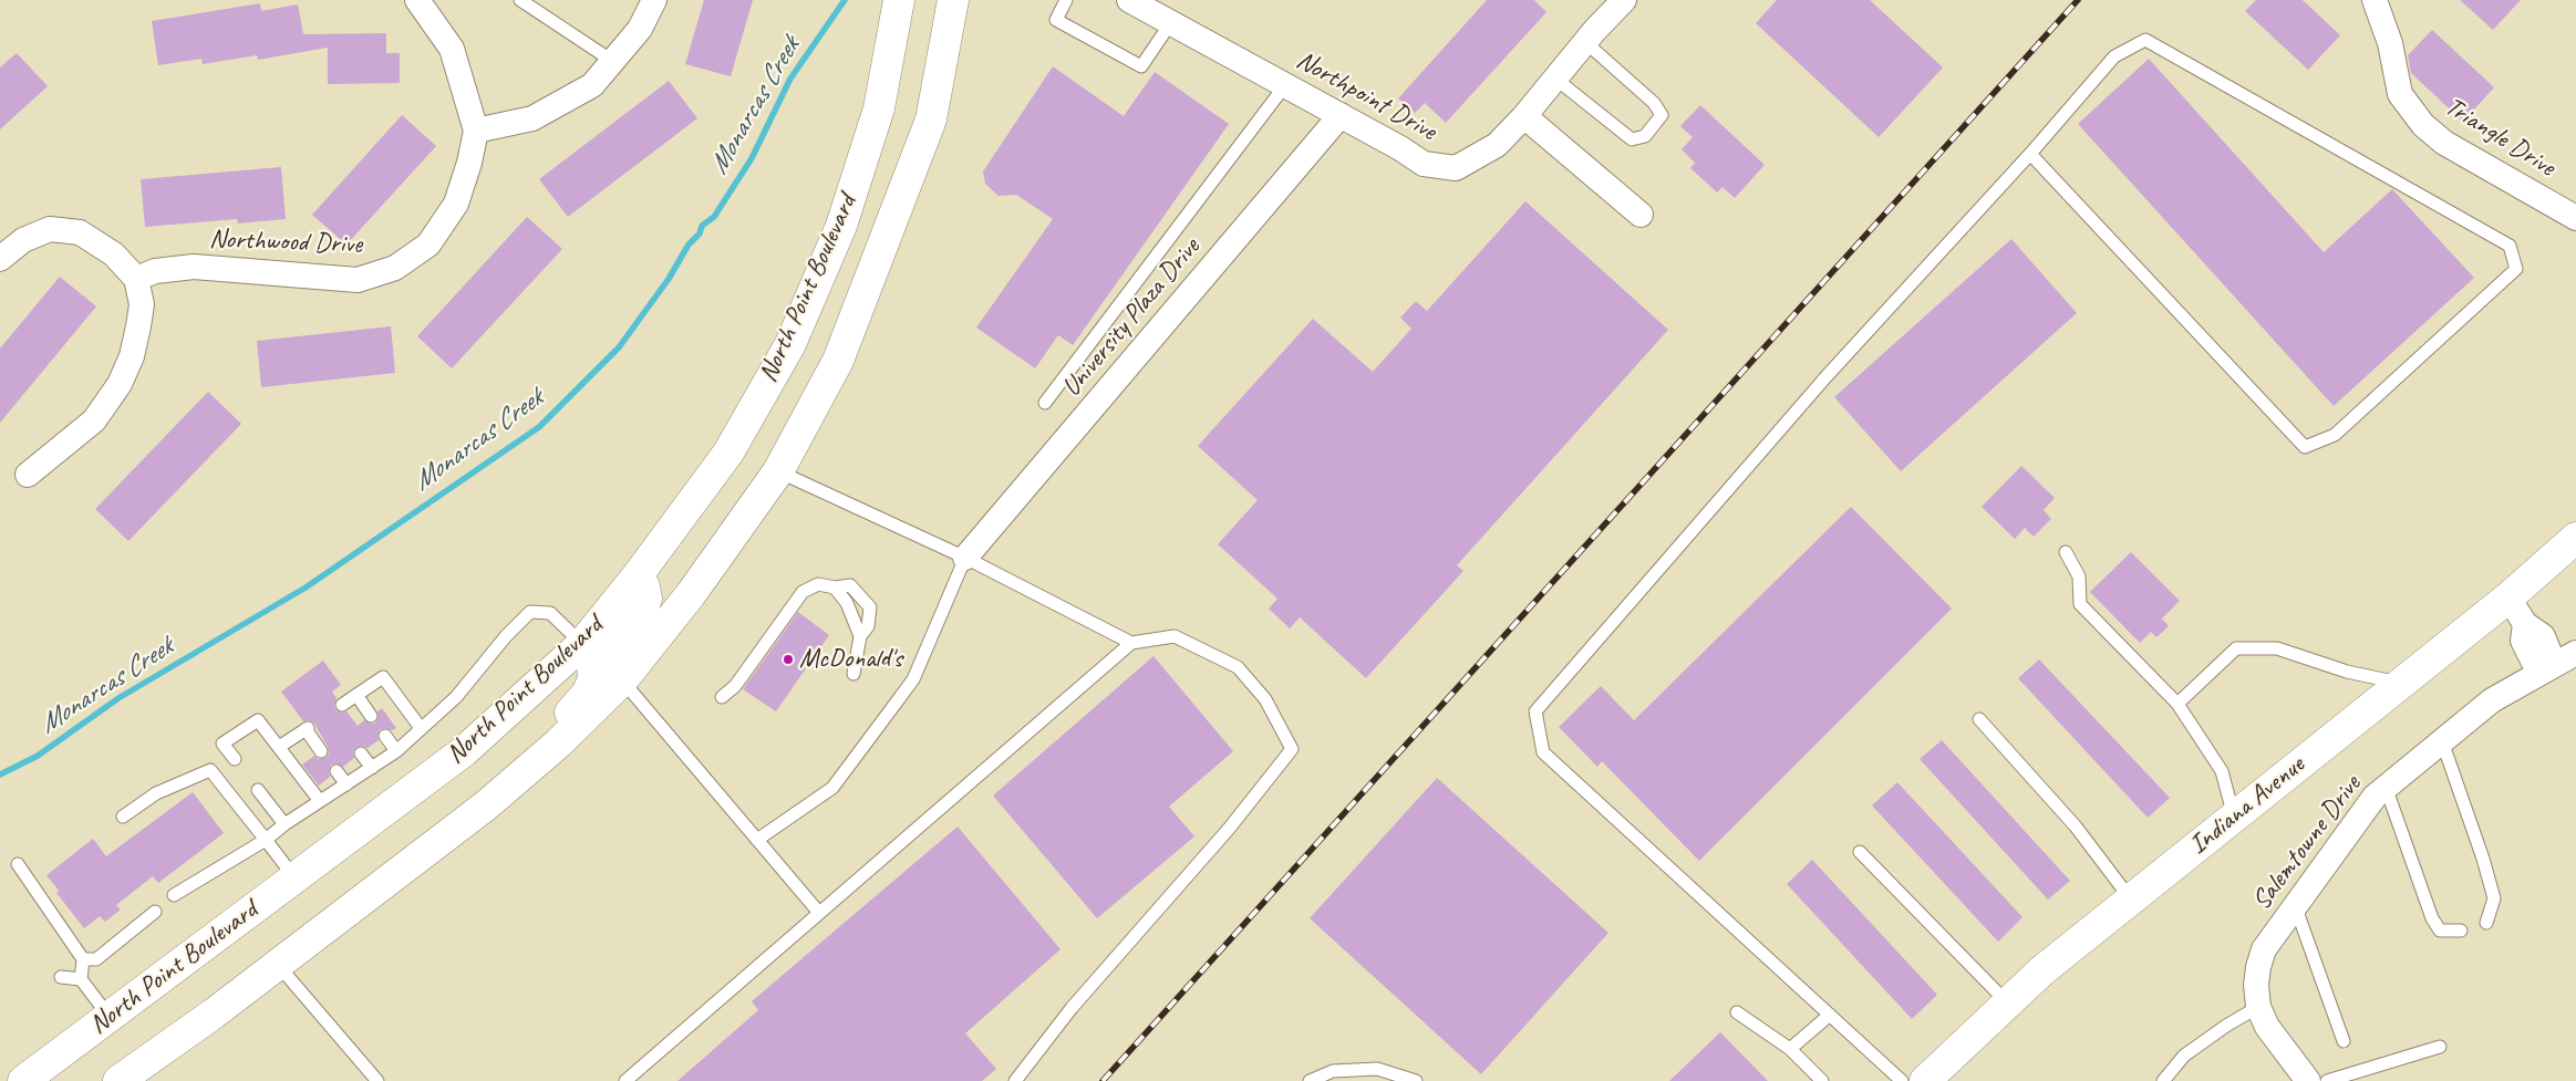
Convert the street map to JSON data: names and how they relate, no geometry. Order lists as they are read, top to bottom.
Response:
{
  "streets": {
    "main road": ["North Point Boulevard", "Indiana Avenue"],
    "street": [
      "Northpoint Drive",
      "Triangle Drive",
      "Northwood Drive",
      "University Plaza Drive",
      "Salemtowne Drive"
    ]
  },
  "crossings": [
    ["Northpoint Drive", "University Plaza Drive"]
  ],
  "water": ["Monarcas Creek"],
  "places": ["McDonald's"]
}
